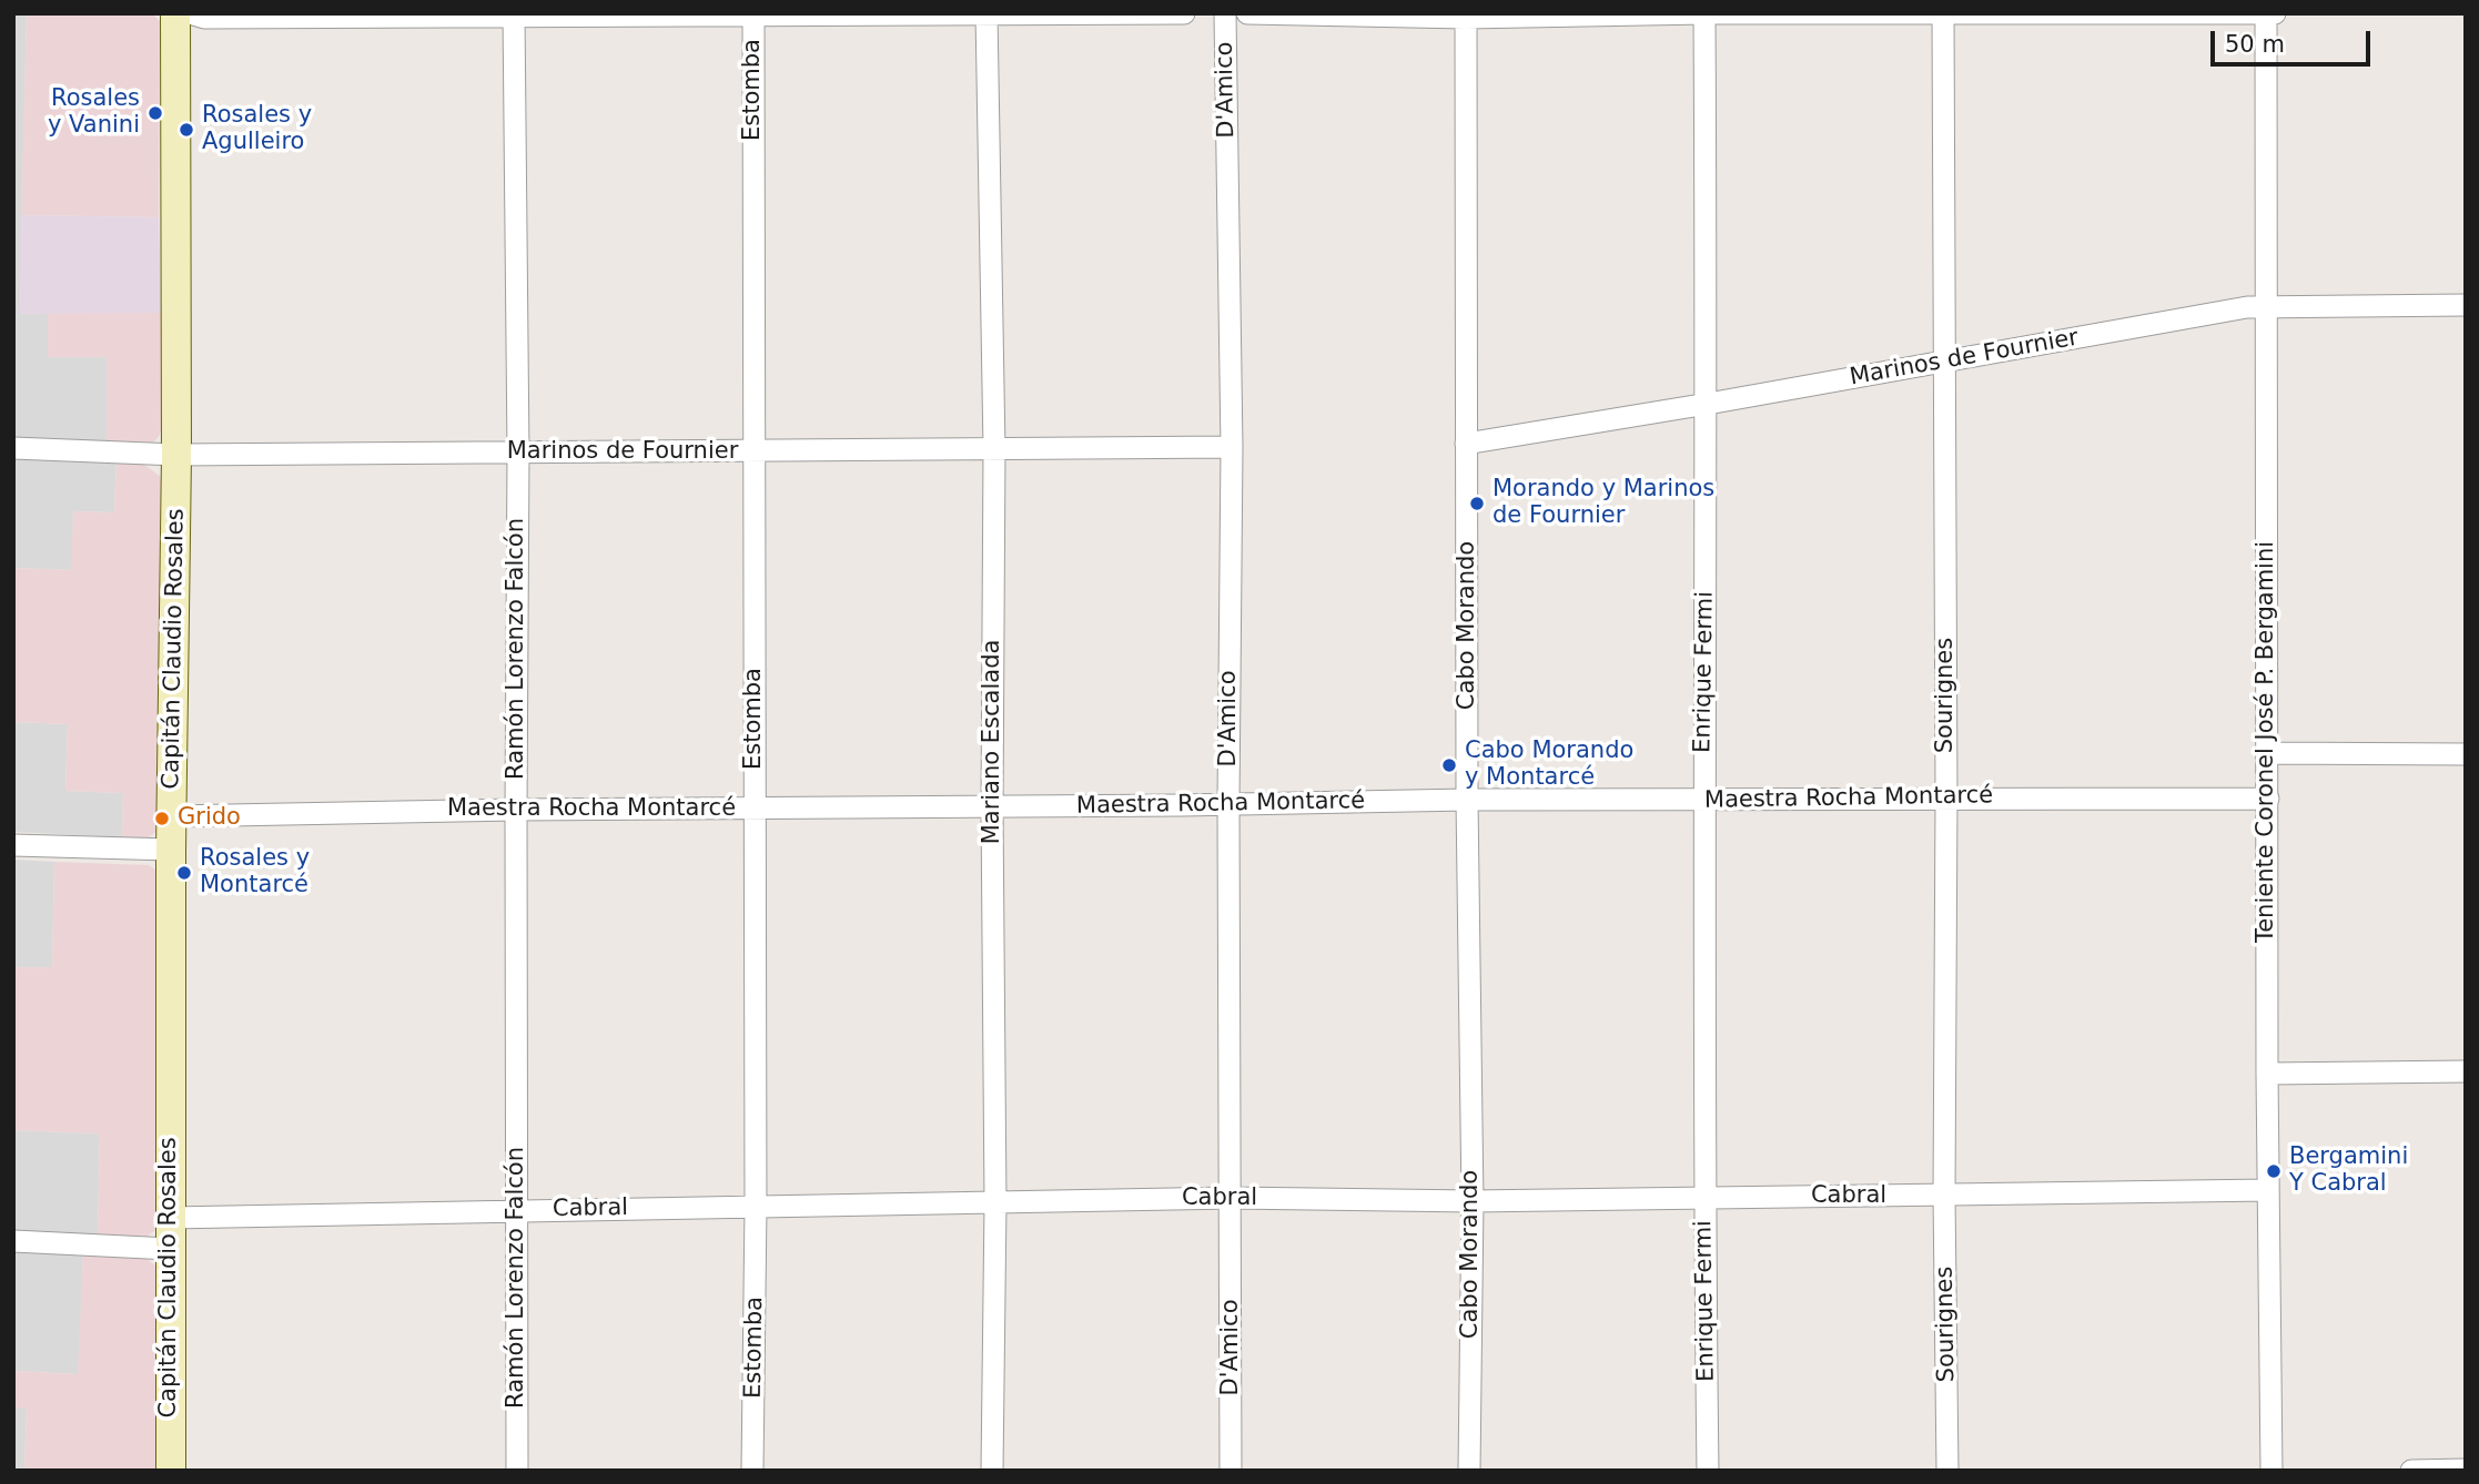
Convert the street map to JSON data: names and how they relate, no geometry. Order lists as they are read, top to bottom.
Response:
{
  "streets": {
    "street": [
      "Estomba",
      "D'Amico",
      "Marinos de Fournier",
      "Cabo Morando",
      "Capitán Claudio Rosales",
      "Ramón Lorenzo Falcón",
      "Enrique Fermi",
      "Sourignes",
      "Mariano Escalada",
      "Teniente Coronel José P. Bergamini",
      "Maestra Rocha Montarcé",
      "Cabral"
    ]
  },
  "crossings": [
    ["Estomba", "Marinos de Fournier"],
    ["Estomba", "Maestra Rocha Montarcé"],
    ["Estomba", "Cabral"],
    ["D'Amico", "Marinos de Fournier"],
    ["D'Amico", "Maestra Rocha Montarcé"],
    ["D'Amico", "Cabral"],
    ["Marinos de Fournier", "Cabo Morando"],
    ["Marinos de Fournier", "Capitán Claudio Rosales"],
    ["Marinos de Fournier", "Ramón Lorenzo Falcón"],
    ["Marinos de Fournier", "Enrique Fermi"],
    ["Marinos de Fournier", "Sourignes"],
    ["Marinos de Fournier", "Mariano Escalada"],
    ["Marinos de Fournier", "Teniente Coronel José P. Bergamini"],
    ["Cabo Morando", "Maestra Rocha Montarcé"],
    ["Cabo Morando", "Cabral"],
    ["Capitán Claudio Rosales", "Maestra Rocha Montarcé"],
    ["Capitán Claudio Rosales", "Cabral"],
    ["Ramón Lorenzo Falcón", "Maestra Rocha Montarcé"],
    ["Ramón Lorenzo Falcón", "Cabral"],
    ["Enrique Fermi", "Maestra Rocha Montarcé"],
    ["Enrique Fermi", "Cabral"],
    ["Sourignes", "Maestra Rocha Montarcé"],
    ["Sourignes", "Cabral"],
    ["Mariano Escalada", "Maestra Rocha Montarcé"],
    ["Mariano Escalada", "Cabral"],
    ["Teniente Coronel José P. Bergamini", "Maestra Rocha Montarcé"],
    ["Teniente Coronel José P. Bergamini", "Cabral"]
  ],
  "places": [
    "Rosales y Vanini",
    "Rosales y Agulleiro",
    "Morando y Marinos de Fournier",
    "Cabo Morando y Montarcé",
    "Grido",
    "Rosales y Montarcé",
    "Bergamini Y Cabral"
  ],
  "scale_bar": "50 m"
}
